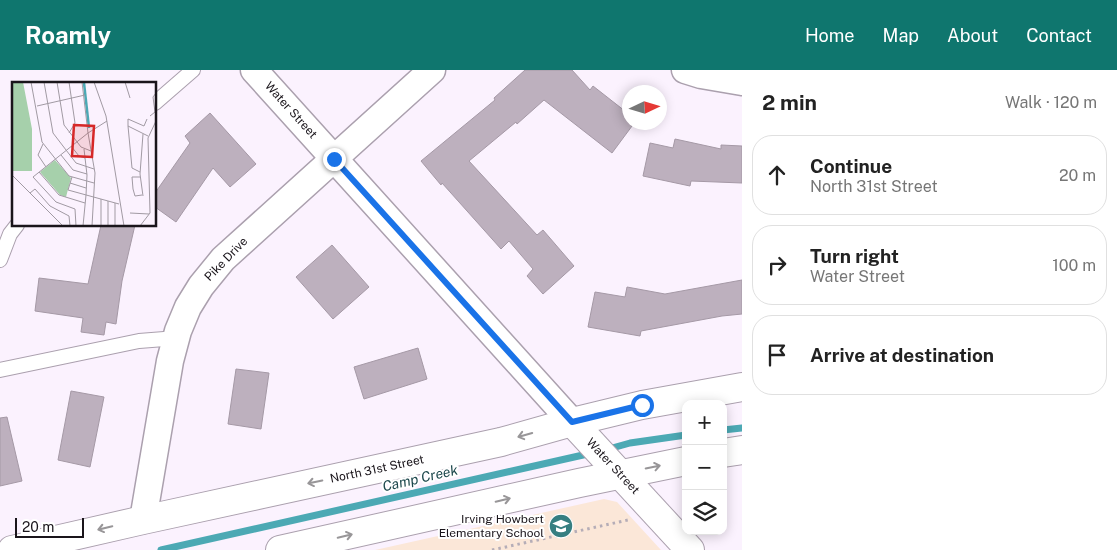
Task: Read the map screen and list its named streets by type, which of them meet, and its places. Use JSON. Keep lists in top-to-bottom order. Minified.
{"streets":{"main road":["Water Street","North 31st Street"],"street":["Pike Drive"]},"crossings":[["Water Street","Pike Drive"],["Water Street","North 31st Street"],["Pike Drive","North 31st Street"]],"water":["Camp Creek"],"places":{"school or university":["Irving Howbert Elementary School"]},"scale_bar":"20 m","north":"right","page":{"header":"Roamly","nav":["Home","Map","About","Contact"],"heading":["2 min","Walk · 120 m"],"list":[["Continue","North 31st Street","20 m"],["Turn right","Water Street","100 m"],"Arrive at destination"],"map_buttons":["+","−"],"scale":"20 m"}}
